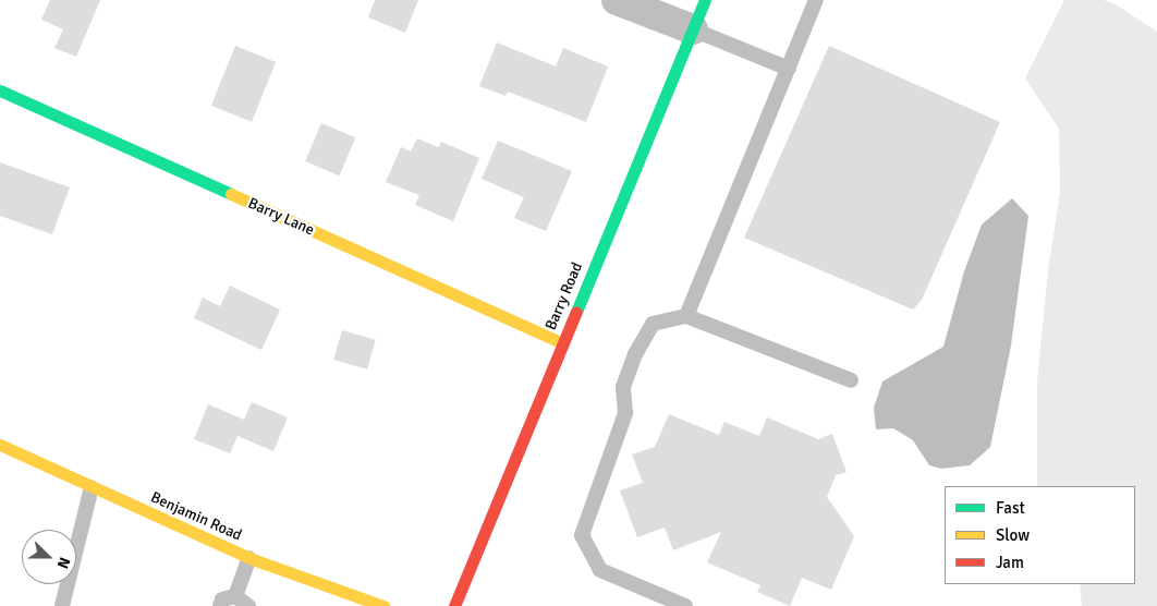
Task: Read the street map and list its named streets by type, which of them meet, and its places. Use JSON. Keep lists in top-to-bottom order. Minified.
{"streets":{"street":["Barry Lane","Barry Road","Benjamin Road"]},"crossings":[["Barry Lane","Barry Road"]],"legend":["Fast","Slow","Jam"],"north":"right"}
